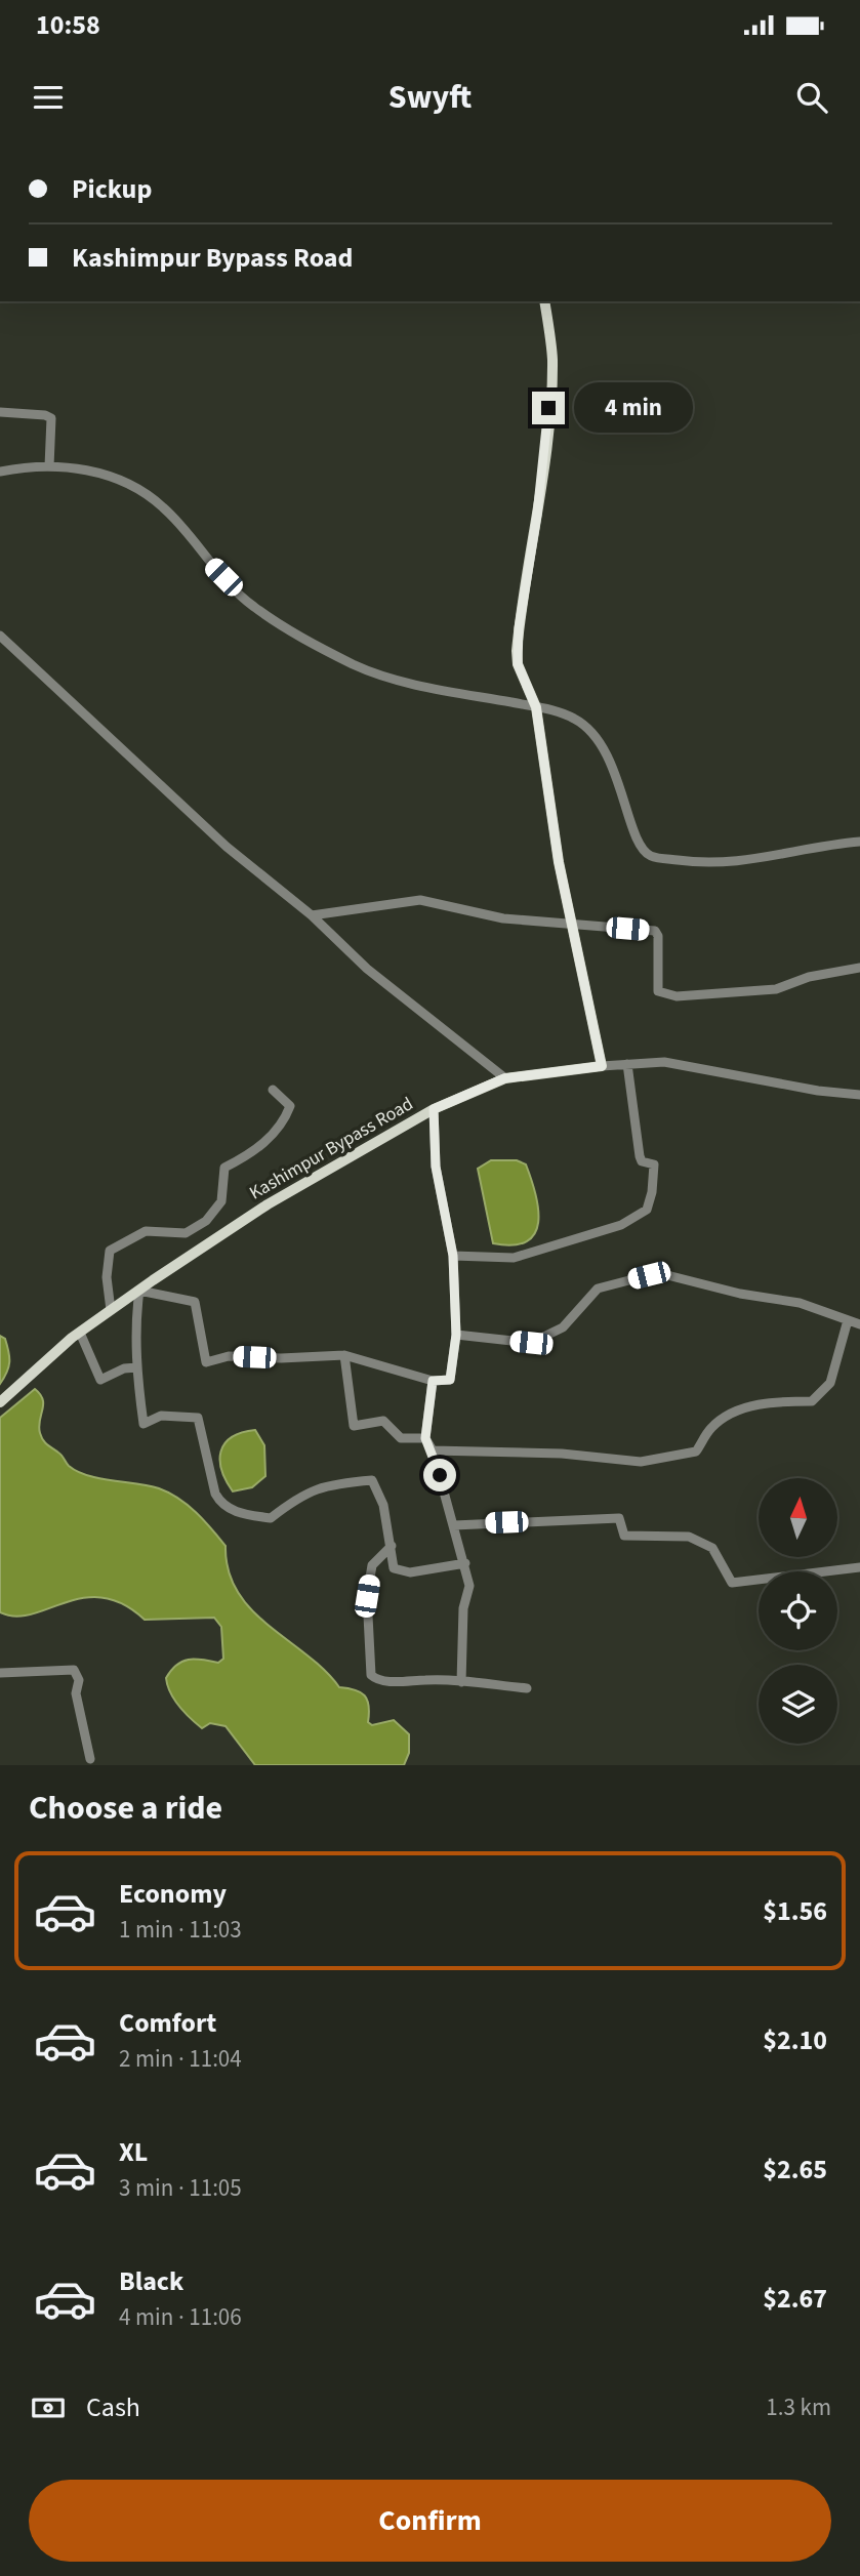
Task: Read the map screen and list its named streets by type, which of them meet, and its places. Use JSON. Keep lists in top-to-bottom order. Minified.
{"streets":{"main road":["Kashimpur Bypass Road"]},"north":"top","page":{"status":"10:58","header":"Swyft","banner":["Pickup","Kashimpur Bypass Road"],"bubble":"4 min","heading":"Choose a ride","list":[{"name":"Economy","note":"1 min · 11:03","value":"$1.56"},{"name":"Comfort","note":"2 min · 11:04","value":"$2.10"},{"name":"XL","note":"3 min · 11:05","value":"$2.65"},{"name":"Black","note":"4 min · 11:06","value":"$2.67"}],"pay":["Cash","1.3 km"],"buttons":"Confirm"}}
